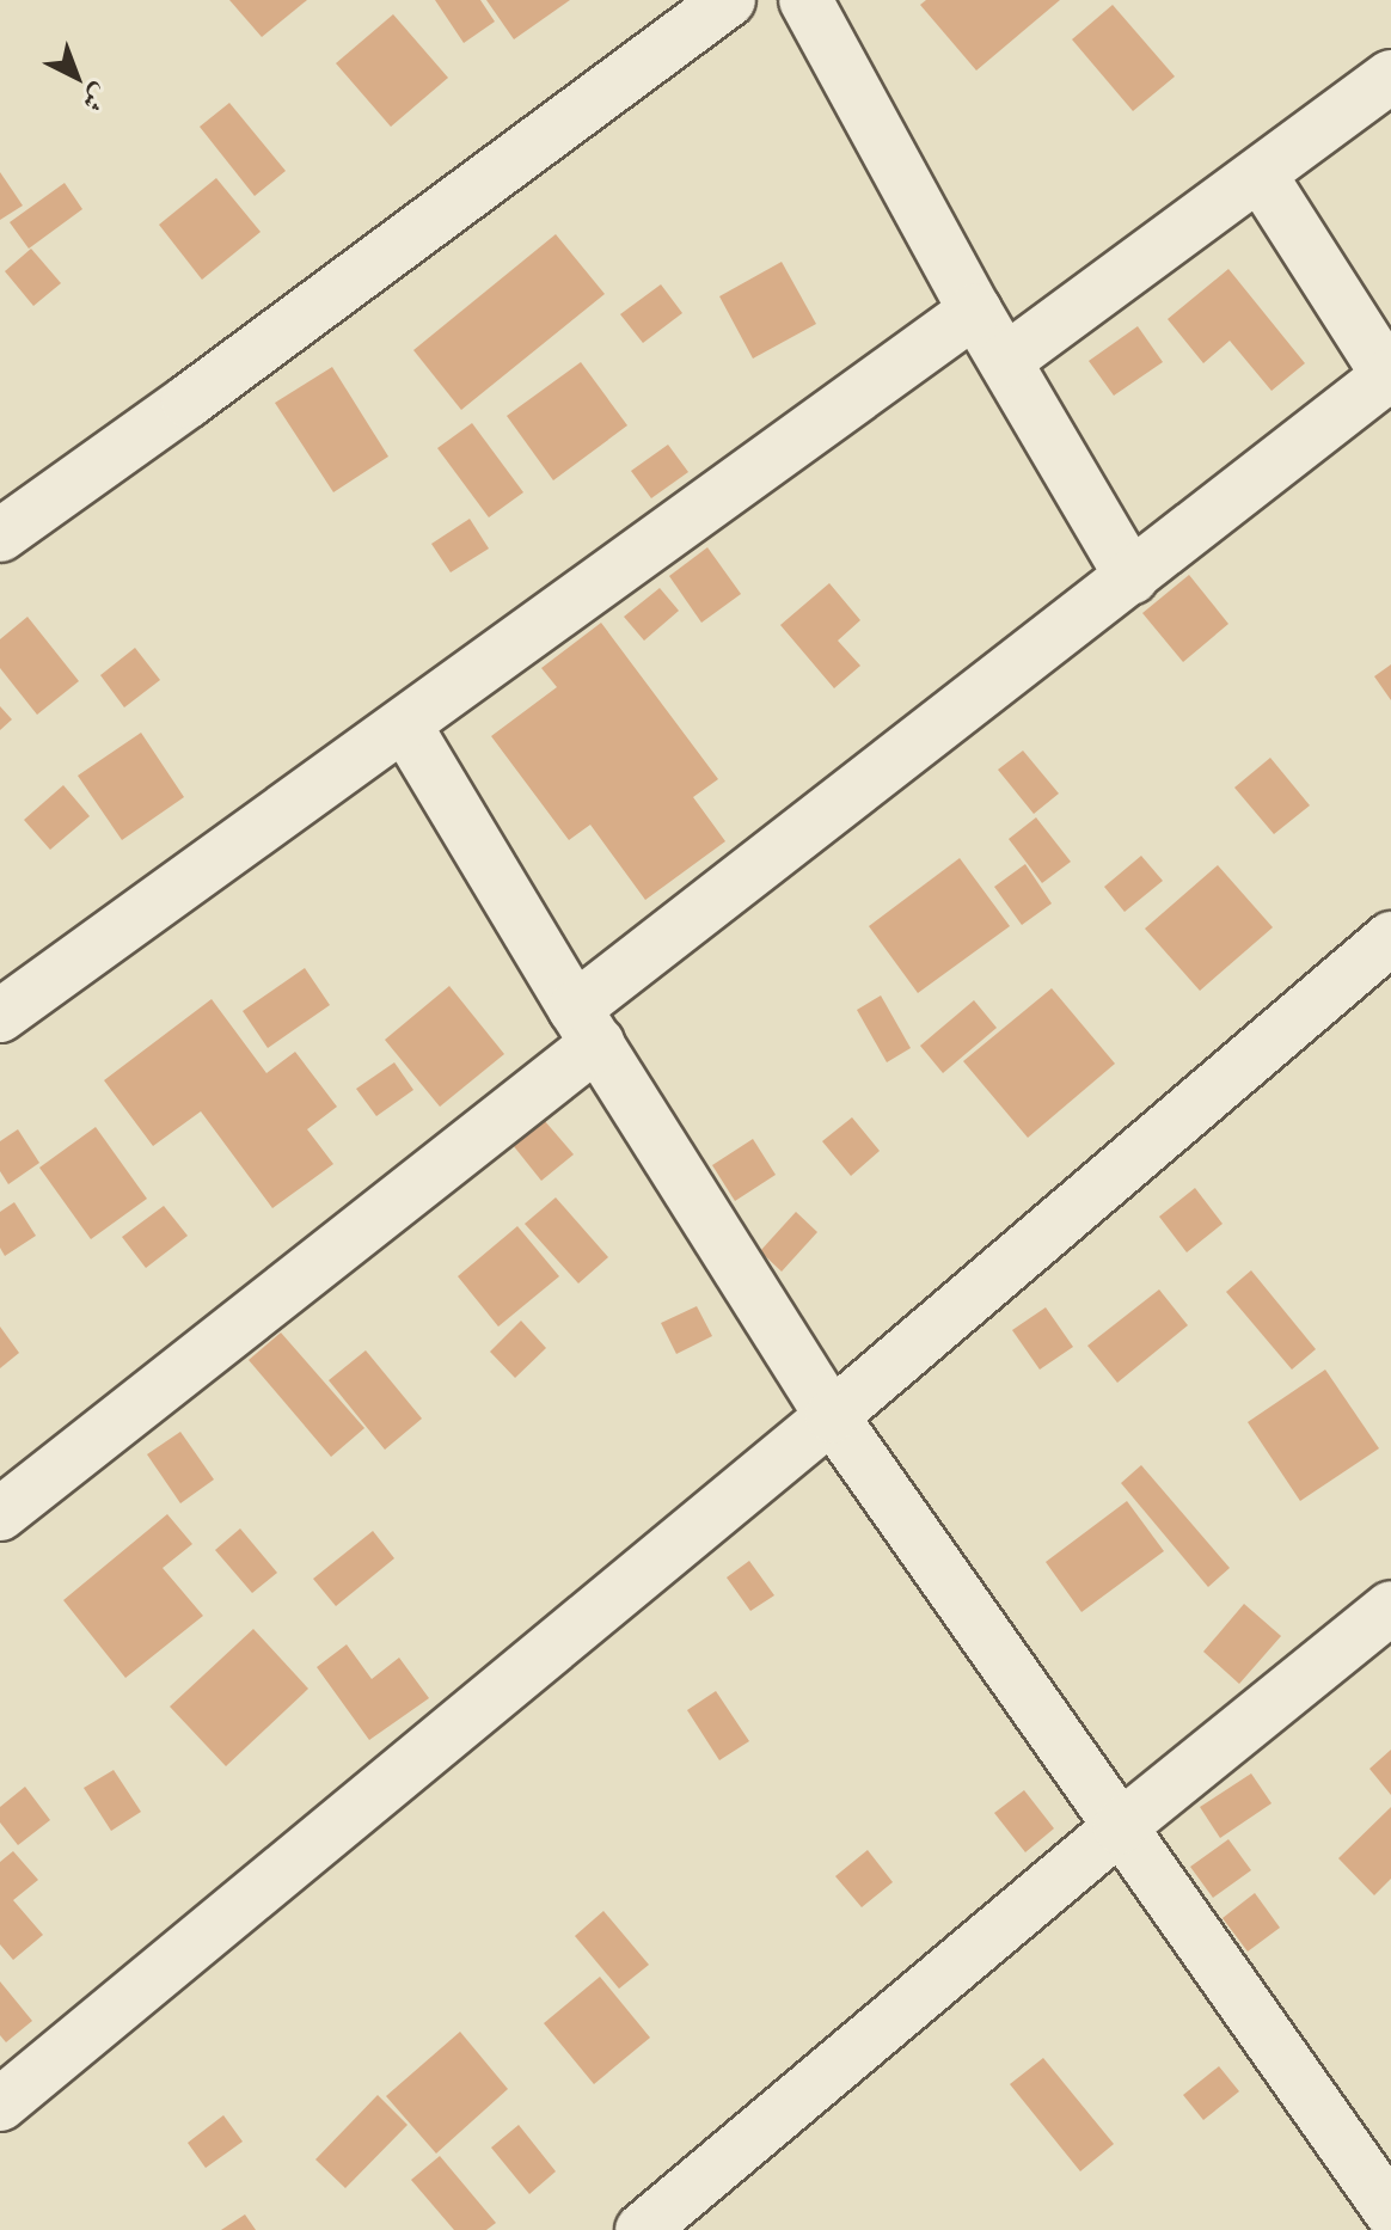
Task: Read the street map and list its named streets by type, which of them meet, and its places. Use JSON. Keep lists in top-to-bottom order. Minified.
{"north":"bottom right"}
